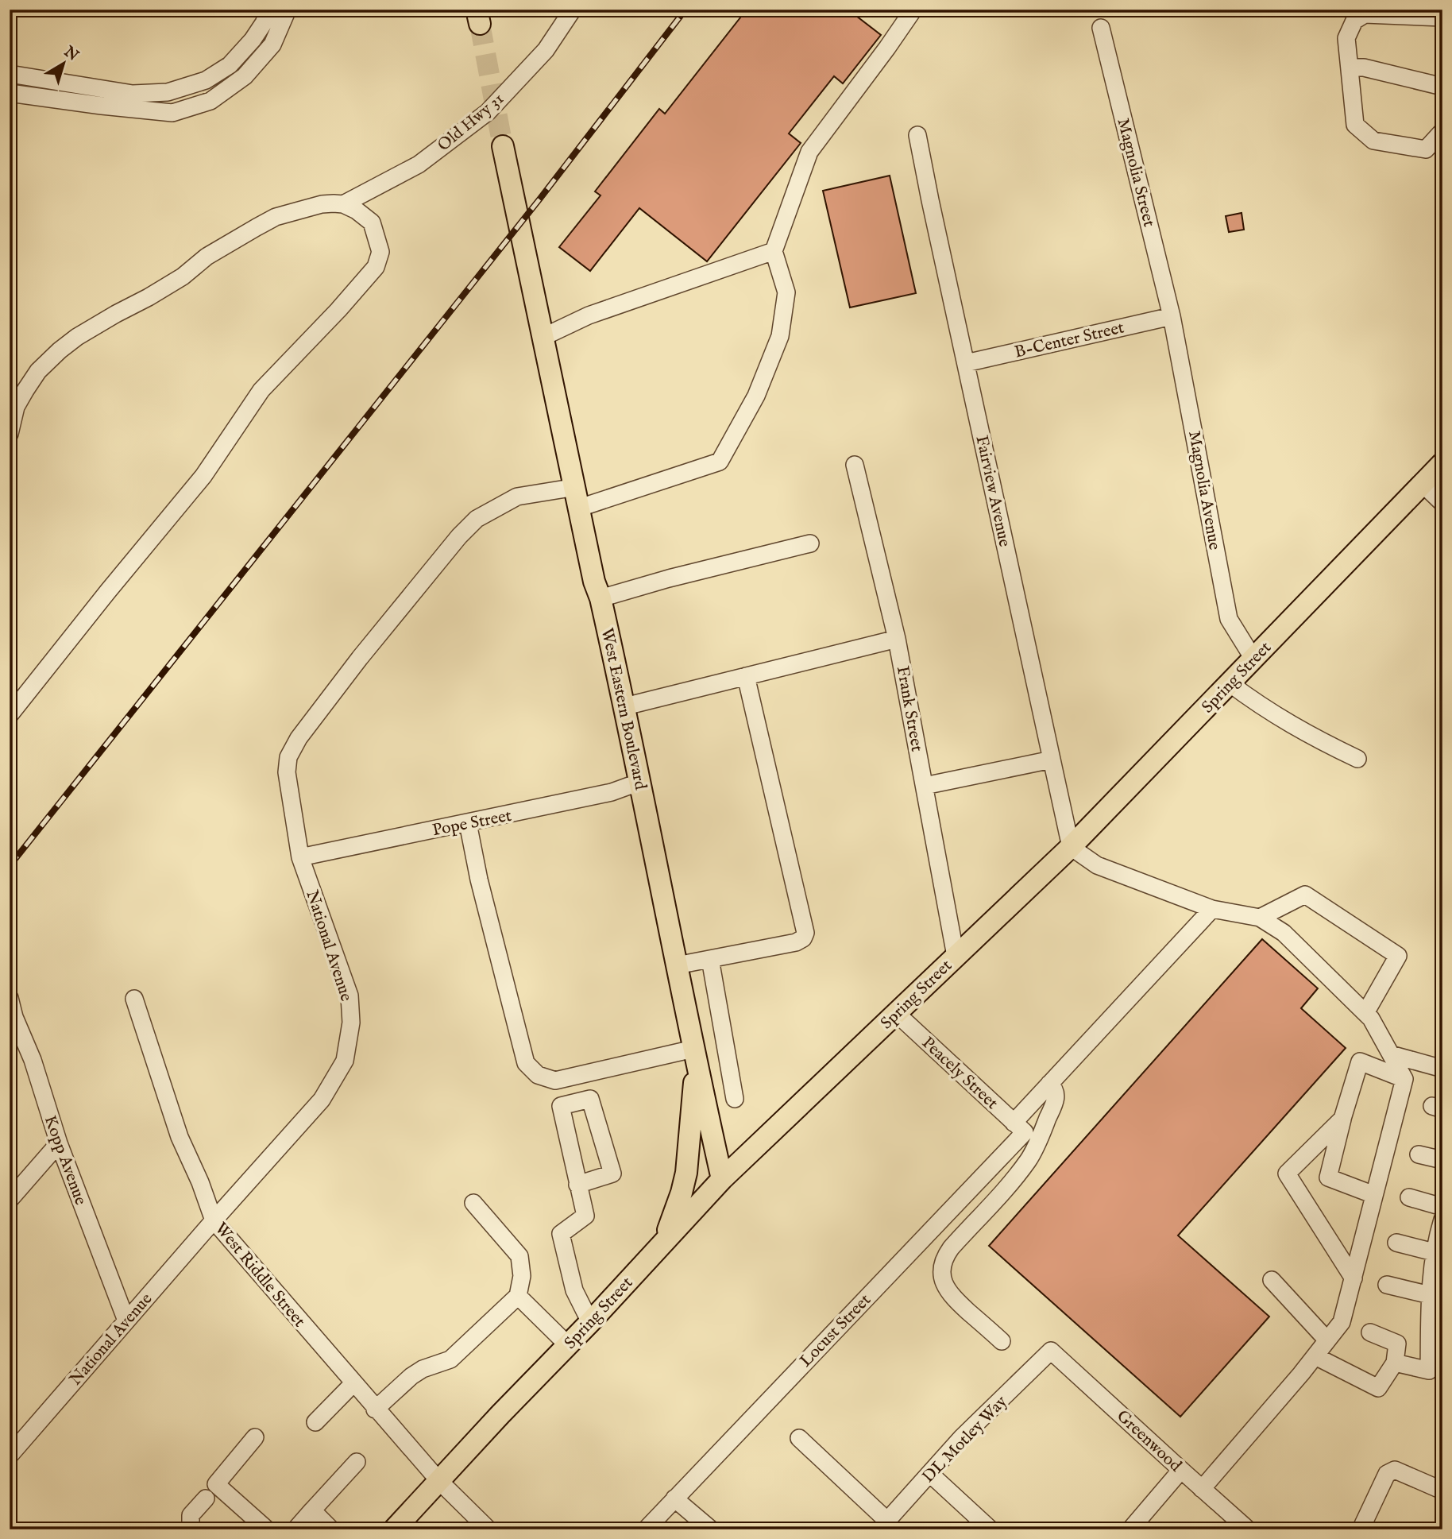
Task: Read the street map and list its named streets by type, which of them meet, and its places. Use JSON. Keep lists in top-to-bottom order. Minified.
{"streets":{"main road":["Spring Street","West Eastern Boulevard"],"street":["Old Hwy 31","Magnolia Street","B-Center Street","Magnolia Avenue","Fairview Avenue","Frank Street","Pope Street","National Avenue","Peacely Street","Kopp Avenue","West Riddle Street","Locust Street","DL Motley Way","Greenwood"]},"crossings":[["Magnolia Street","B-Center Street"],["Magnolia Street","Magnolia Avenue"],["B-Center Street","Magnolia Avenue"],["B-Center Street","Fairview Avenue"],["Magnolia Avenue","Spring Street"],["Fairview Avenue","Spring Street"],["Spring Street","West Eastern Boulevard"],["Spring Street","Frank Street"],["Spring Street","Peacely Street"],["Spring Street","West Riddle Street"],["West Eastern Boulevard","Pope Street"],["West Eastern Boulevard","National Avenue"],["Pope Street","National Avenue"],["National Avenue","Kopp Avenue"],["National Avenue","West Riddle Street"],["Peacely Street","Locust Street"],["DL Motley Way","Greenwood"]],"north":"top right"}
